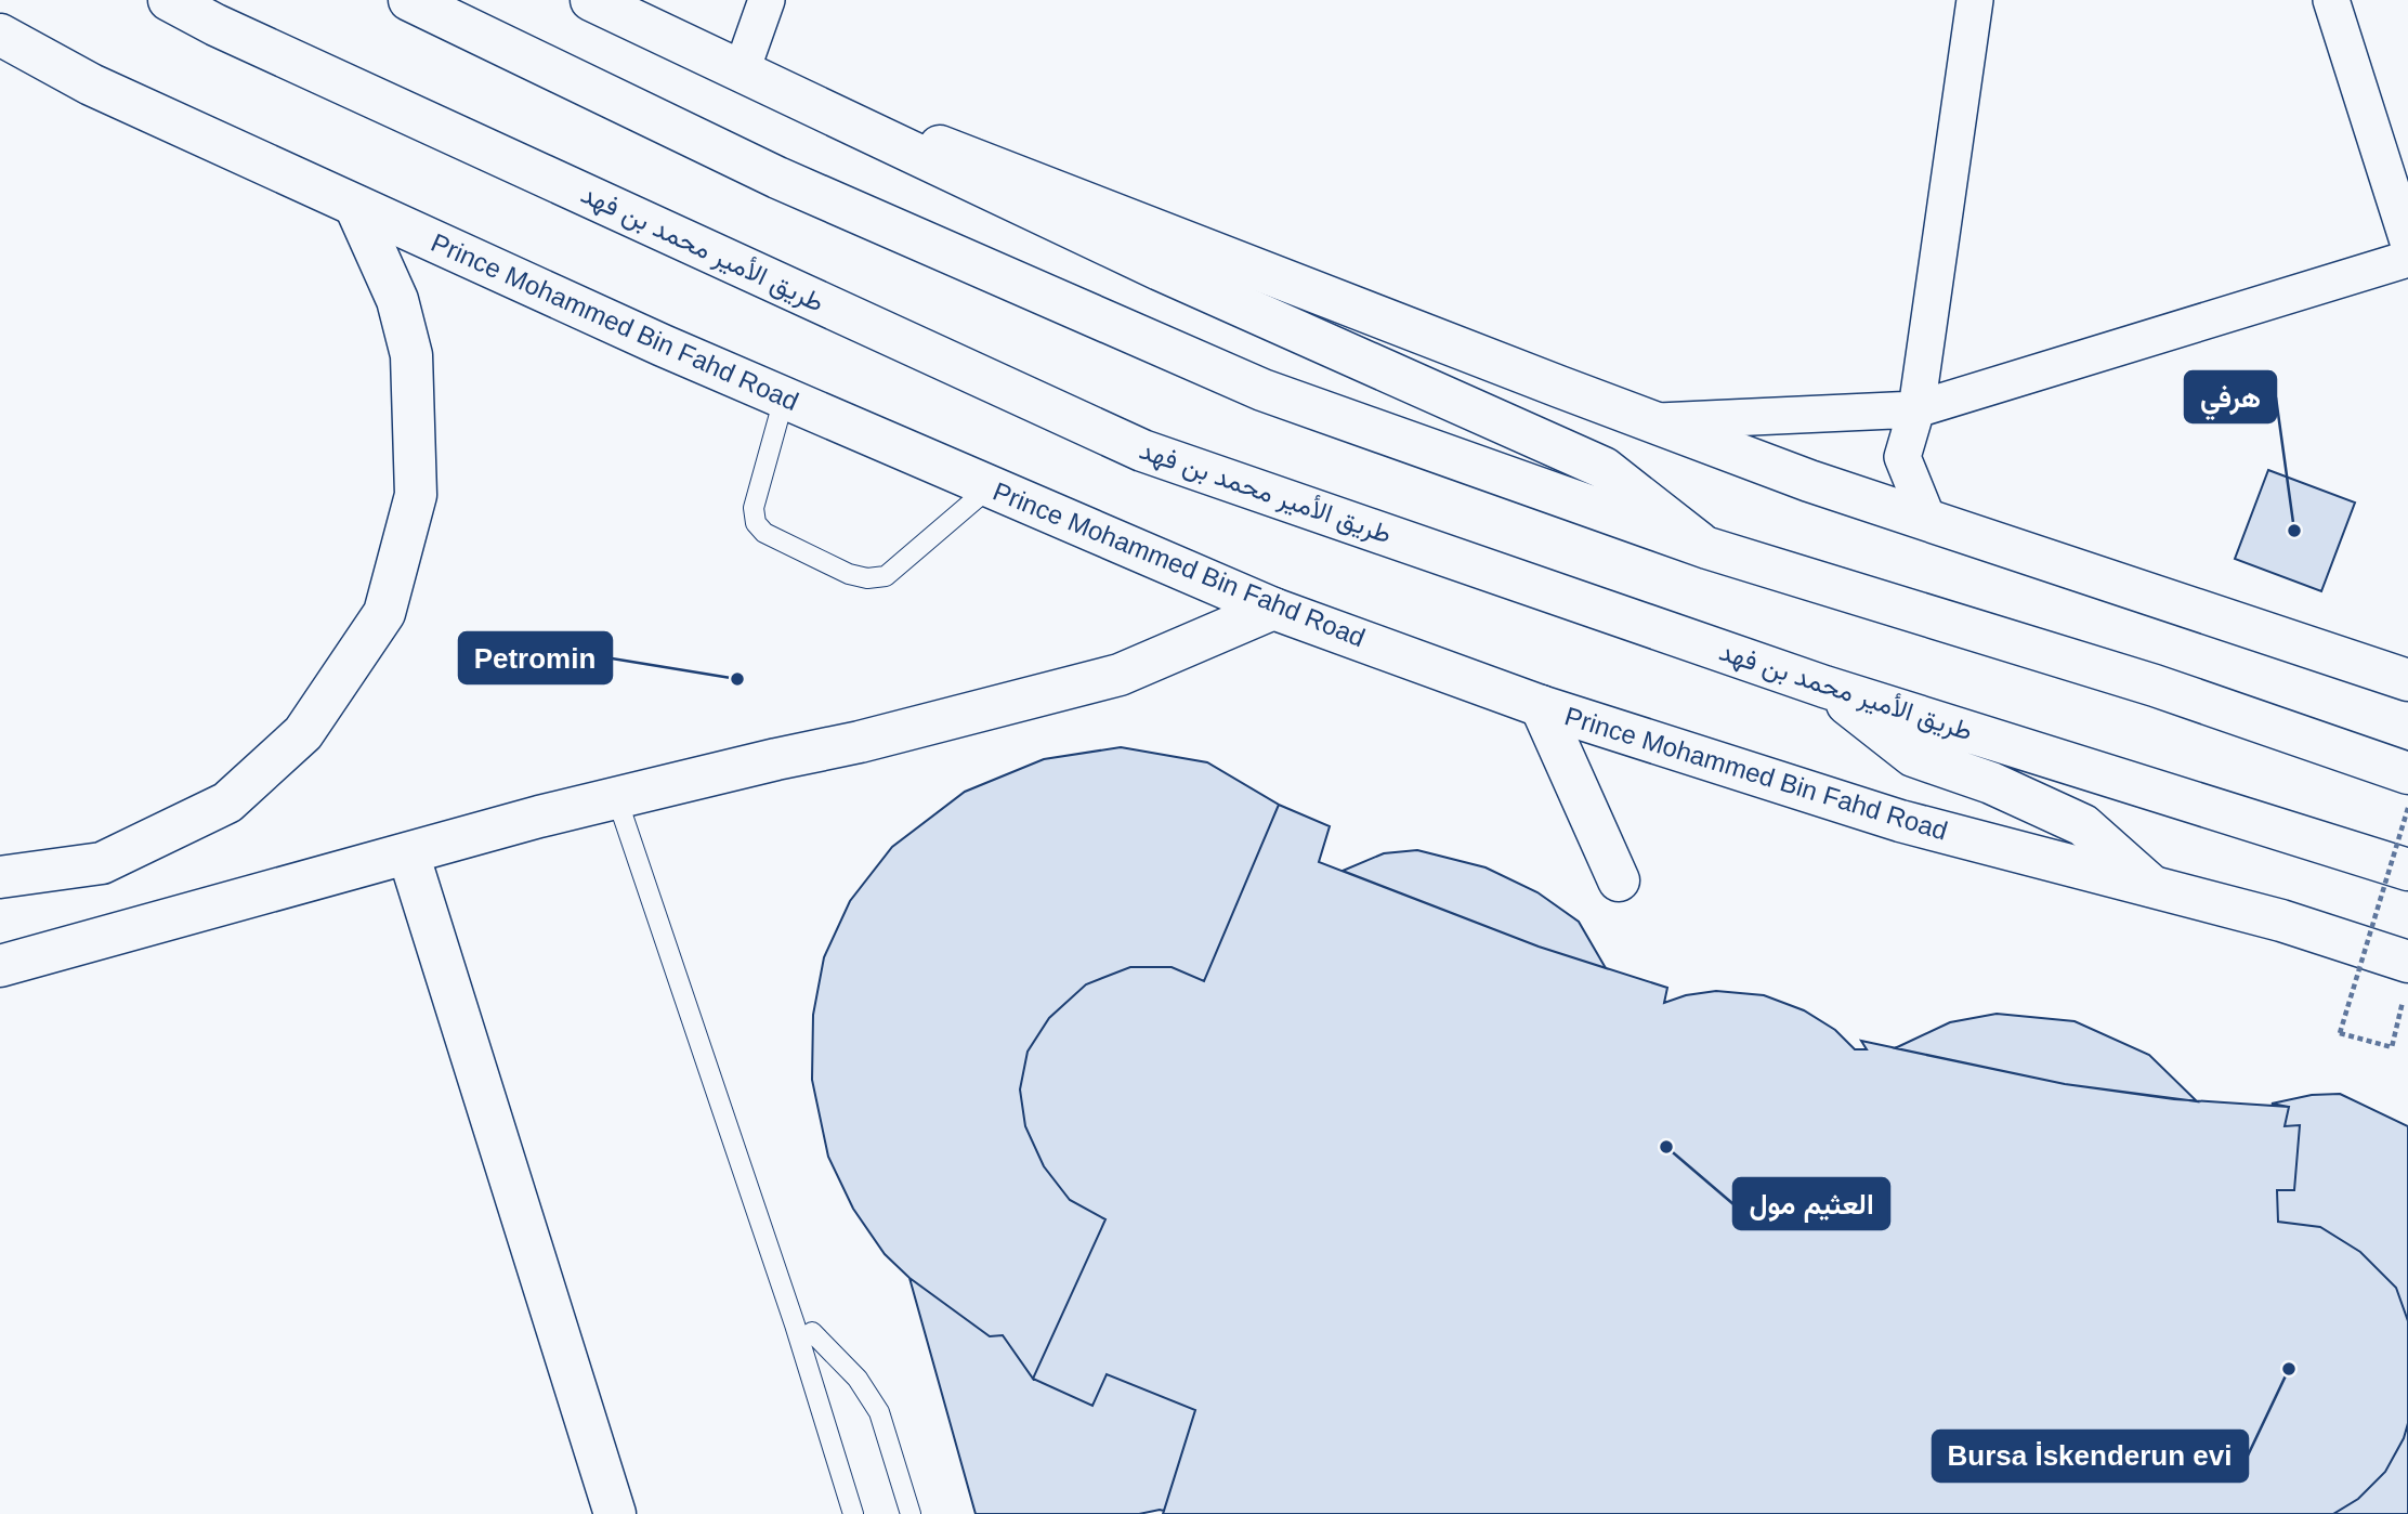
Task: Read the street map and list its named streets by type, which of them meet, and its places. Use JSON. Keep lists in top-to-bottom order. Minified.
{"streets":{"main road":["طريق الأمير محمد بن فهد","Prince Mohammed Bin Fahd Road"]},"places":["هرفي","Petromin","العثيم مول","Bursa İskenderun evi"]}
